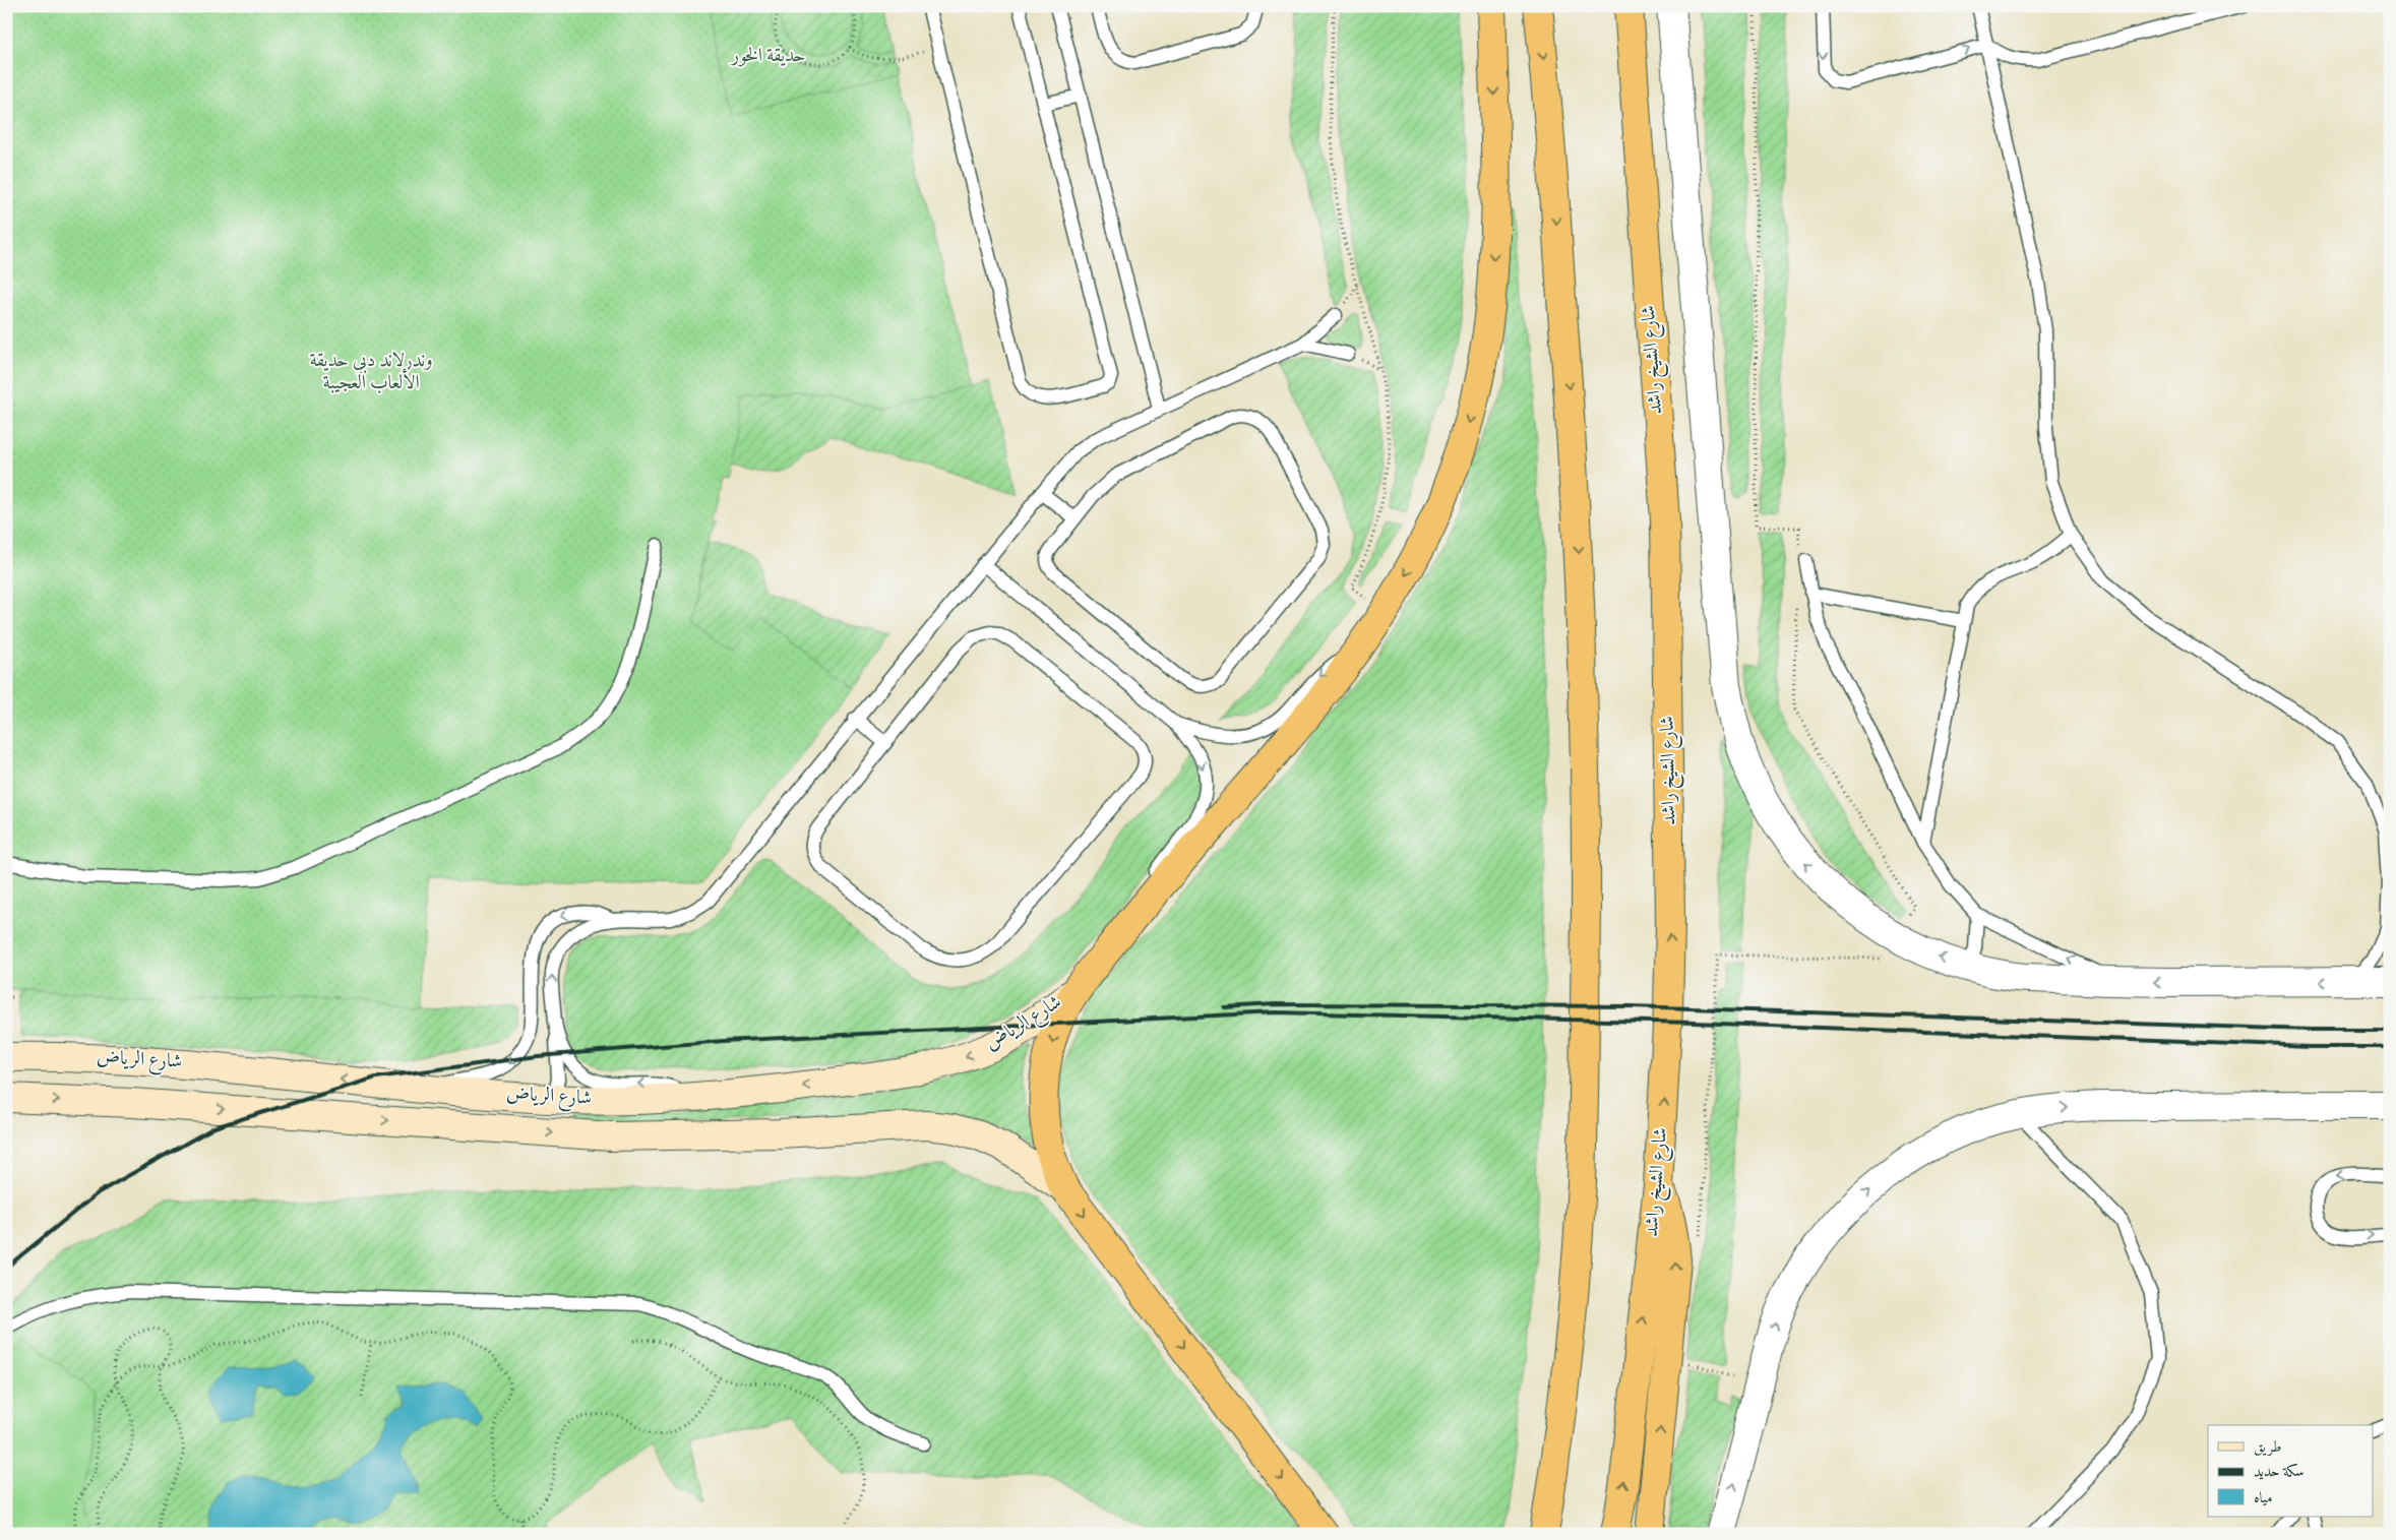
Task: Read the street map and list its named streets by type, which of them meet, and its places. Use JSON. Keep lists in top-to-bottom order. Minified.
{"streets":{"highway":["شارع الشيخ راشد"],"main road":["شارع الرياض"]},"parks":["حديقة الخور","وندرلاند دبي حديقة الألعاب العجيبة"],"legend":["طريق","سكة حديد","مياه"]}
